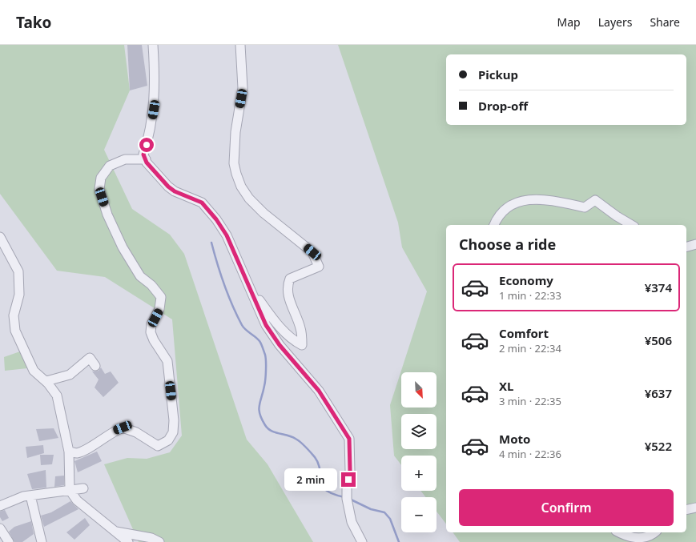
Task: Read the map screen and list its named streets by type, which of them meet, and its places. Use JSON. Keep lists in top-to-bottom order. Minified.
{"north":"bottom right","page":{"header":"Tako","nav":["Map","Layers","Share"],"banner":["Pickup","Drop-off"],"heading":"Choose a ride","list":[{"name":"Economy","note":"1 min · 22:33","value":"¥374"},{"name":"Comfort","note":"2 min · 22:34","value":"¥506"},{"name":"XL","note":"3 min · 22:35","value":"¥637"},{"name":"Moto","note":"4 min · 22:36","value":"¥522"}],"map_buttons":["+","−"],"bubble":"2 min","buttons":"Confirm"}}
